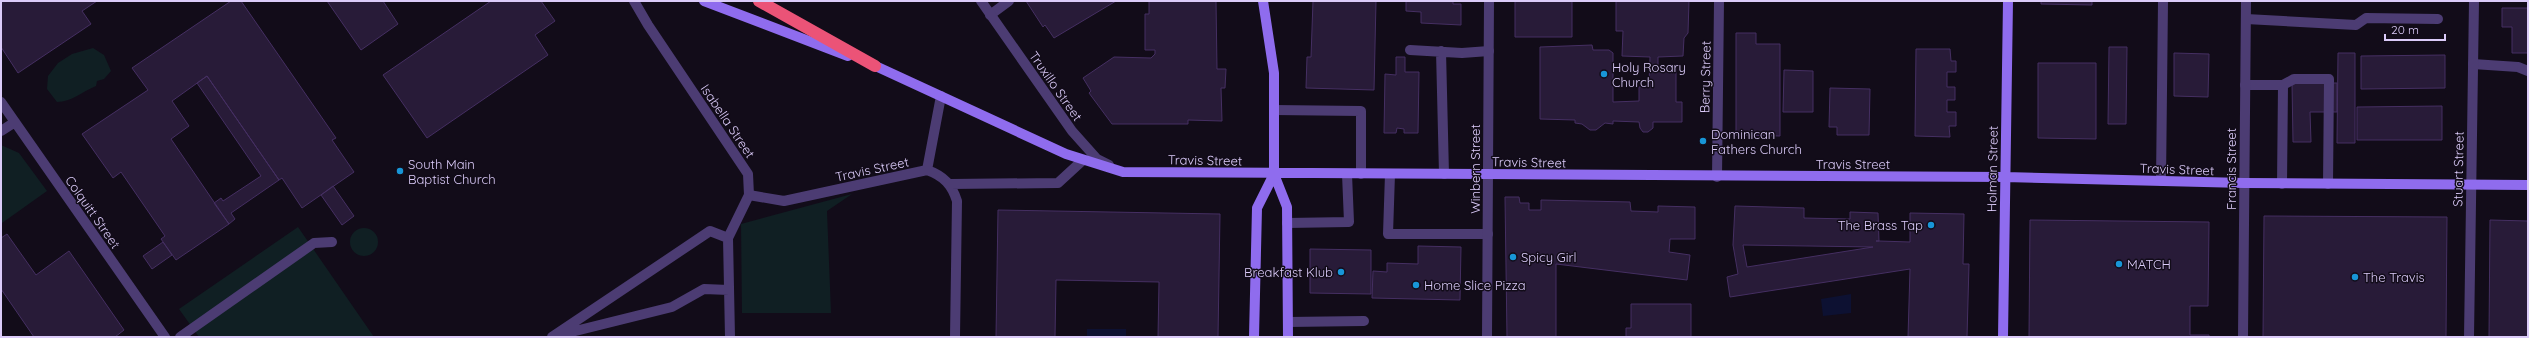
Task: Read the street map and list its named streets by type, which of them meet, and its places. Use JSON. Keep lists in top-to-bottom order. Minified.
{"streets":{"main road":["Travis Street","Holman Street"],"street":["Berry Street","Truxillo Street","Isabella Street","Winbern Street","Francis Street","Stuart Street","Colquitt Street"]},"crossings":[["Berry Street","Travis Street"],["Truxillo Street","Travis Street"],["Isabella Street","Travis Street"],["Travis Street","Winbern Street"],["Travis Street","Holman Street"],["Travis Street","Francis Street"],["Travis Street","Stuart Street"]],"places":["Holy Rosary Church","Dominican Fathers Church","South Main Baptist Church","The Brass Tap","Spicy Girl","MATCH","Breakfast Klub","The Travis","Home Slice Pizza"],"scale_bar":"20 m"}
